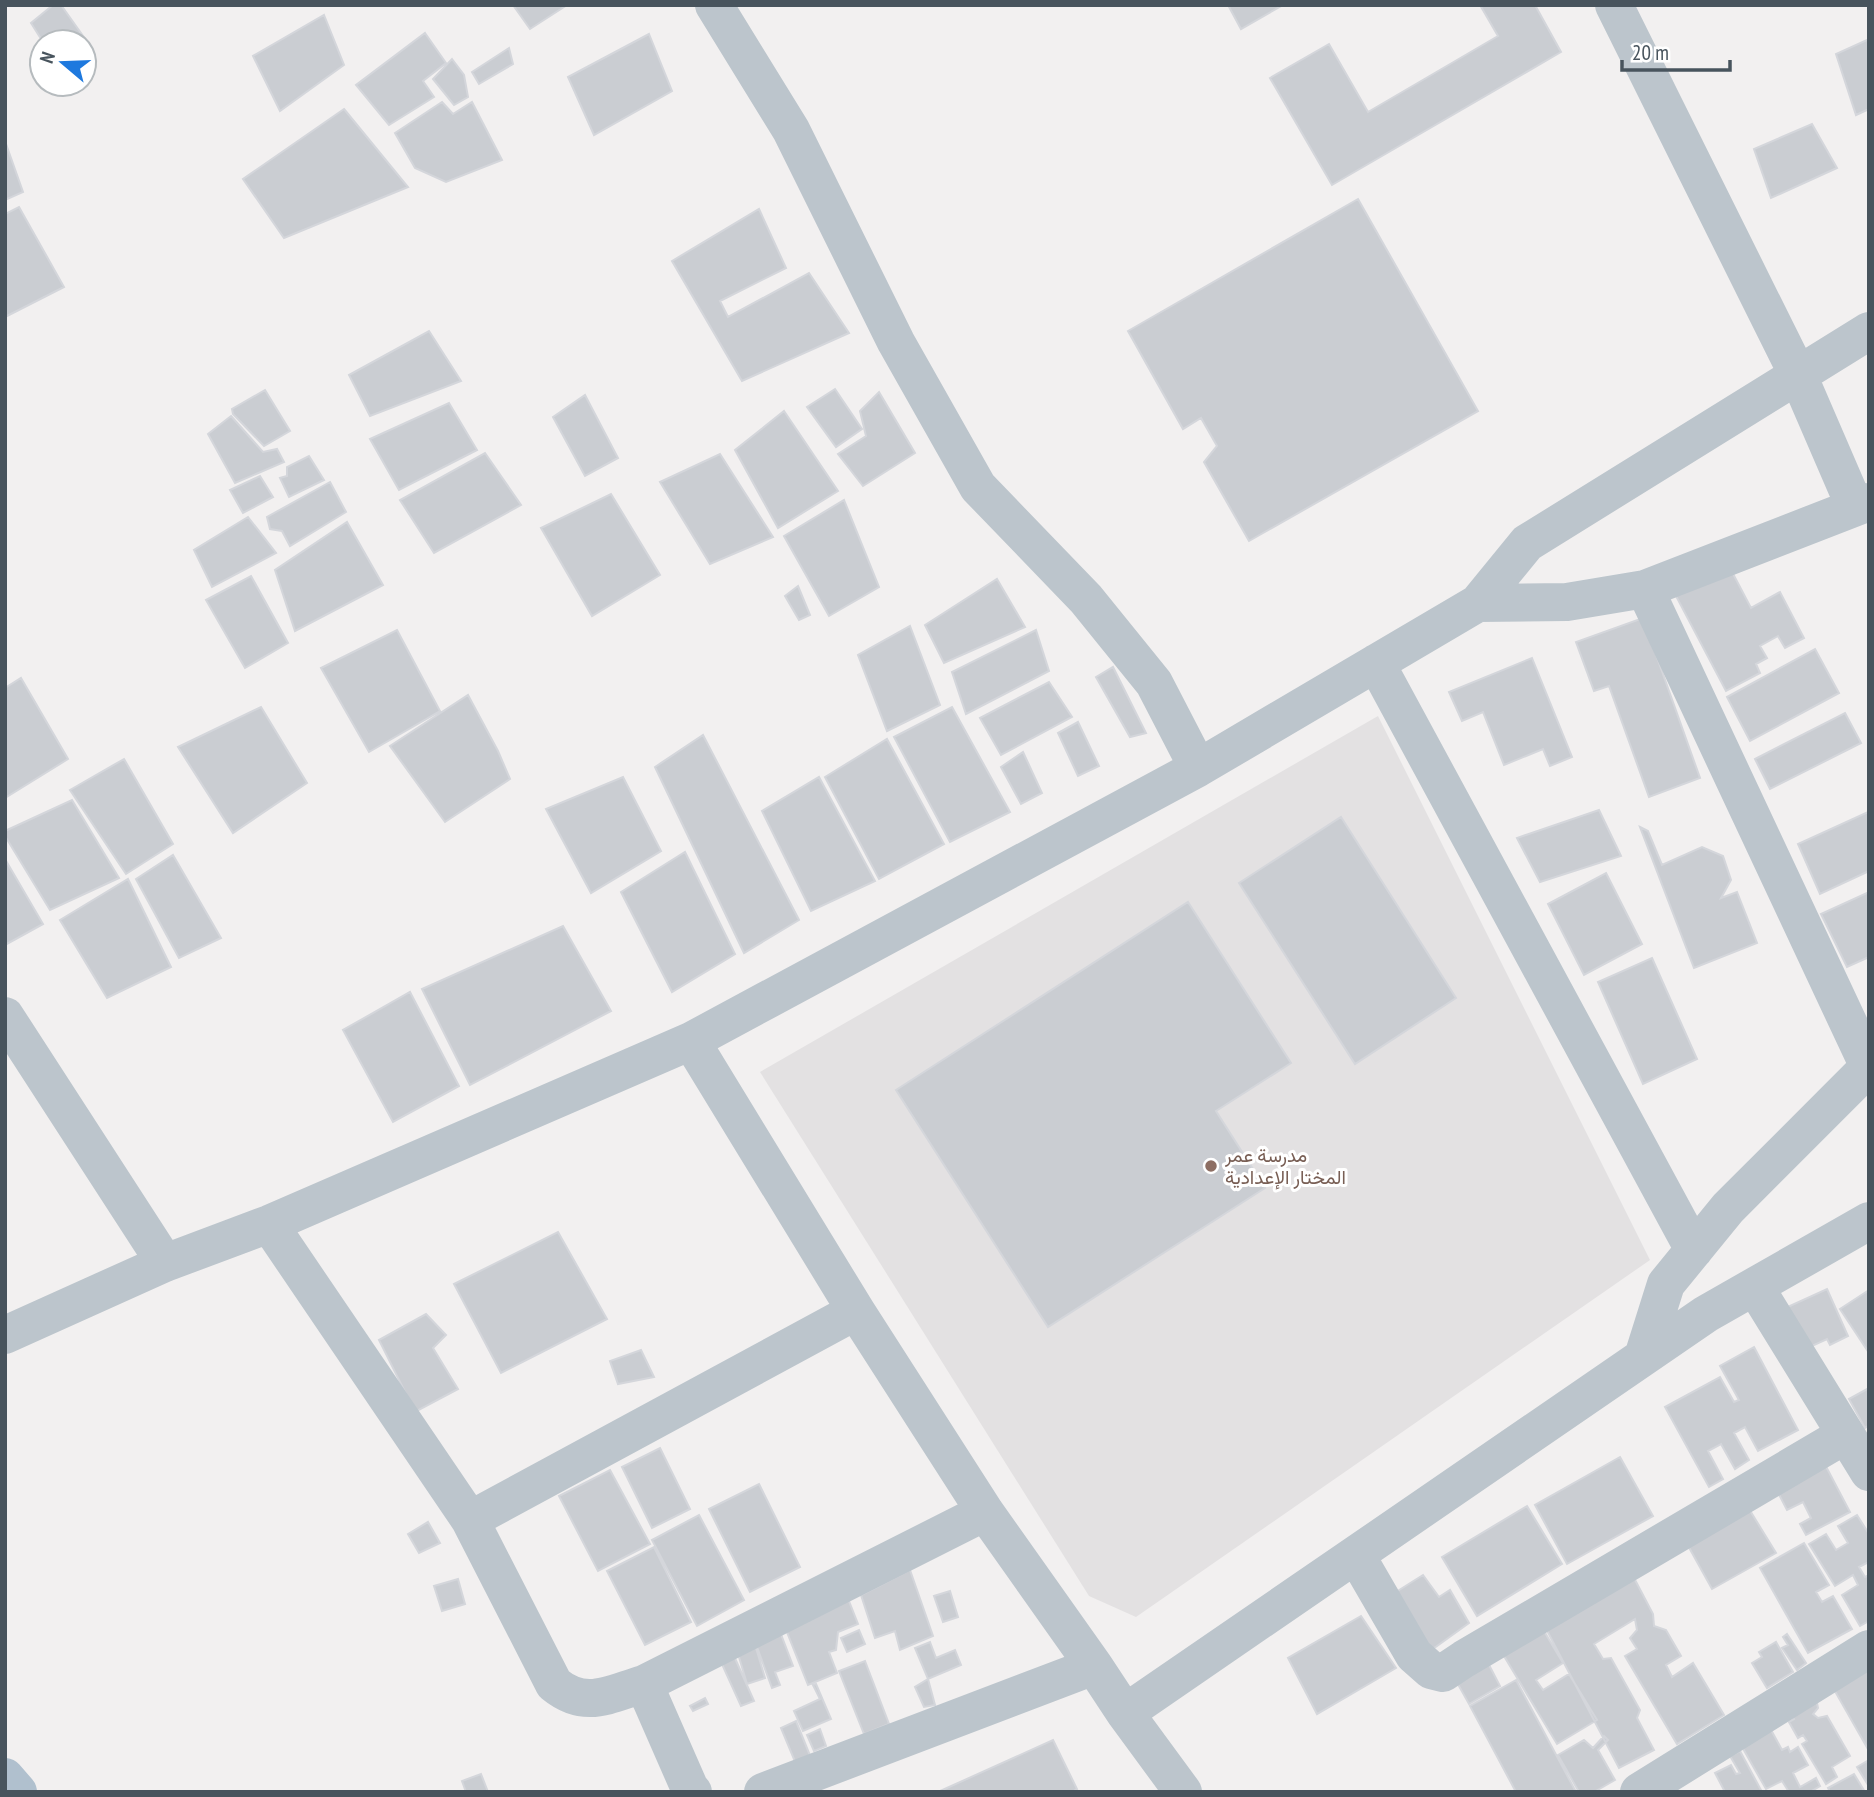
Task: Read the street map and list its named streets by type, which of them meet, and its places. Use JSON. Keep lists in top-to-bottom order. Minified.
{"places":["مدرسة عمر المختار الإعدادية"],"scale_bar":"20 m","north":"left"}
